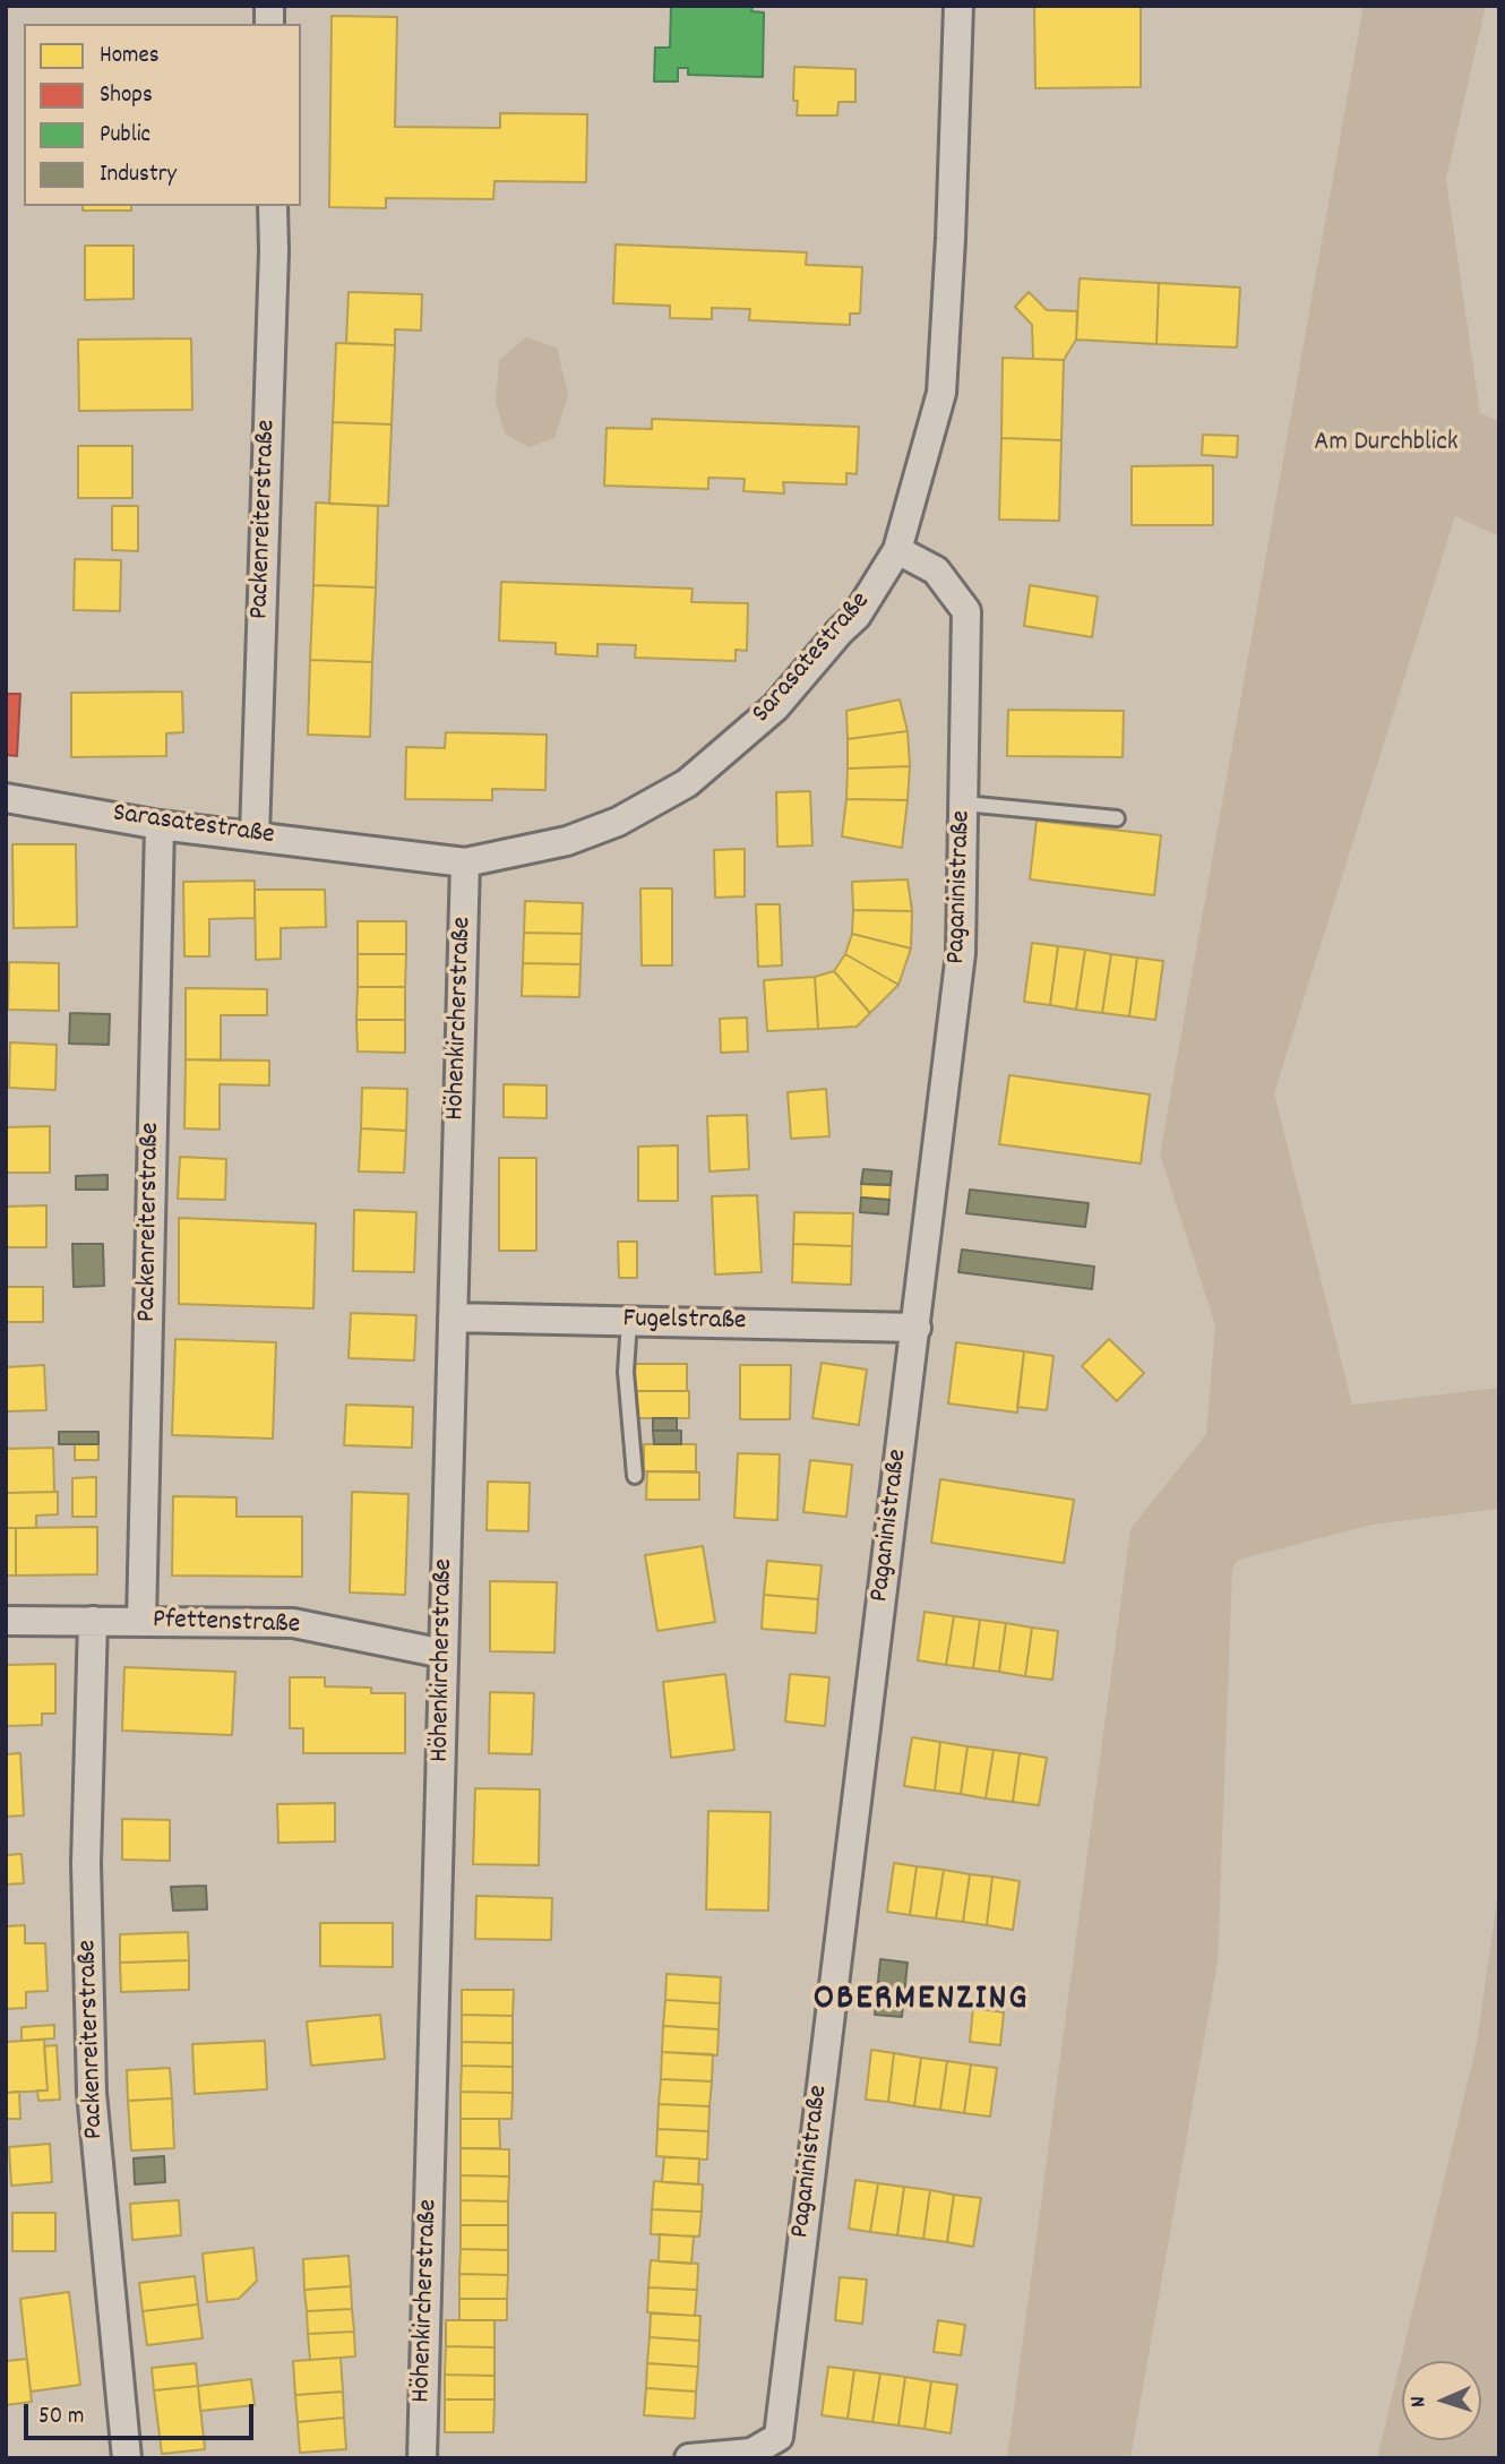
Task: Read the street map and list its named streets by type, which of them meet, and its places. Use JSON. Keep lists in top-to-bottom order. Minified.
{"streets":{"street":["Packenreiterstraße","Sarasatestraße","Paganinistraße","Höhenkircherstraße","Fugelstraße","Pfettenstraße"]},"crossings":[["Packenreiterstraße","Sarasatestraße"],["Packenreiterstraße","Pfettenstraße"],["Sarasatestraße","Paganinistraße"],["Sarasatestraße","Höhenkircherstraße"],["Paganinistraße","Fugelstraße"],["Höhenkircherstraße","Fugelstraße"],["Höhenkircherstraße","Pfettenstraße"]],"districts":["OBERMENZING"],"parks":["Am Durchblick"],"legend":["Homes","Shops","Public","Industry"],"scale_bar":"50 m","north":"left"}
